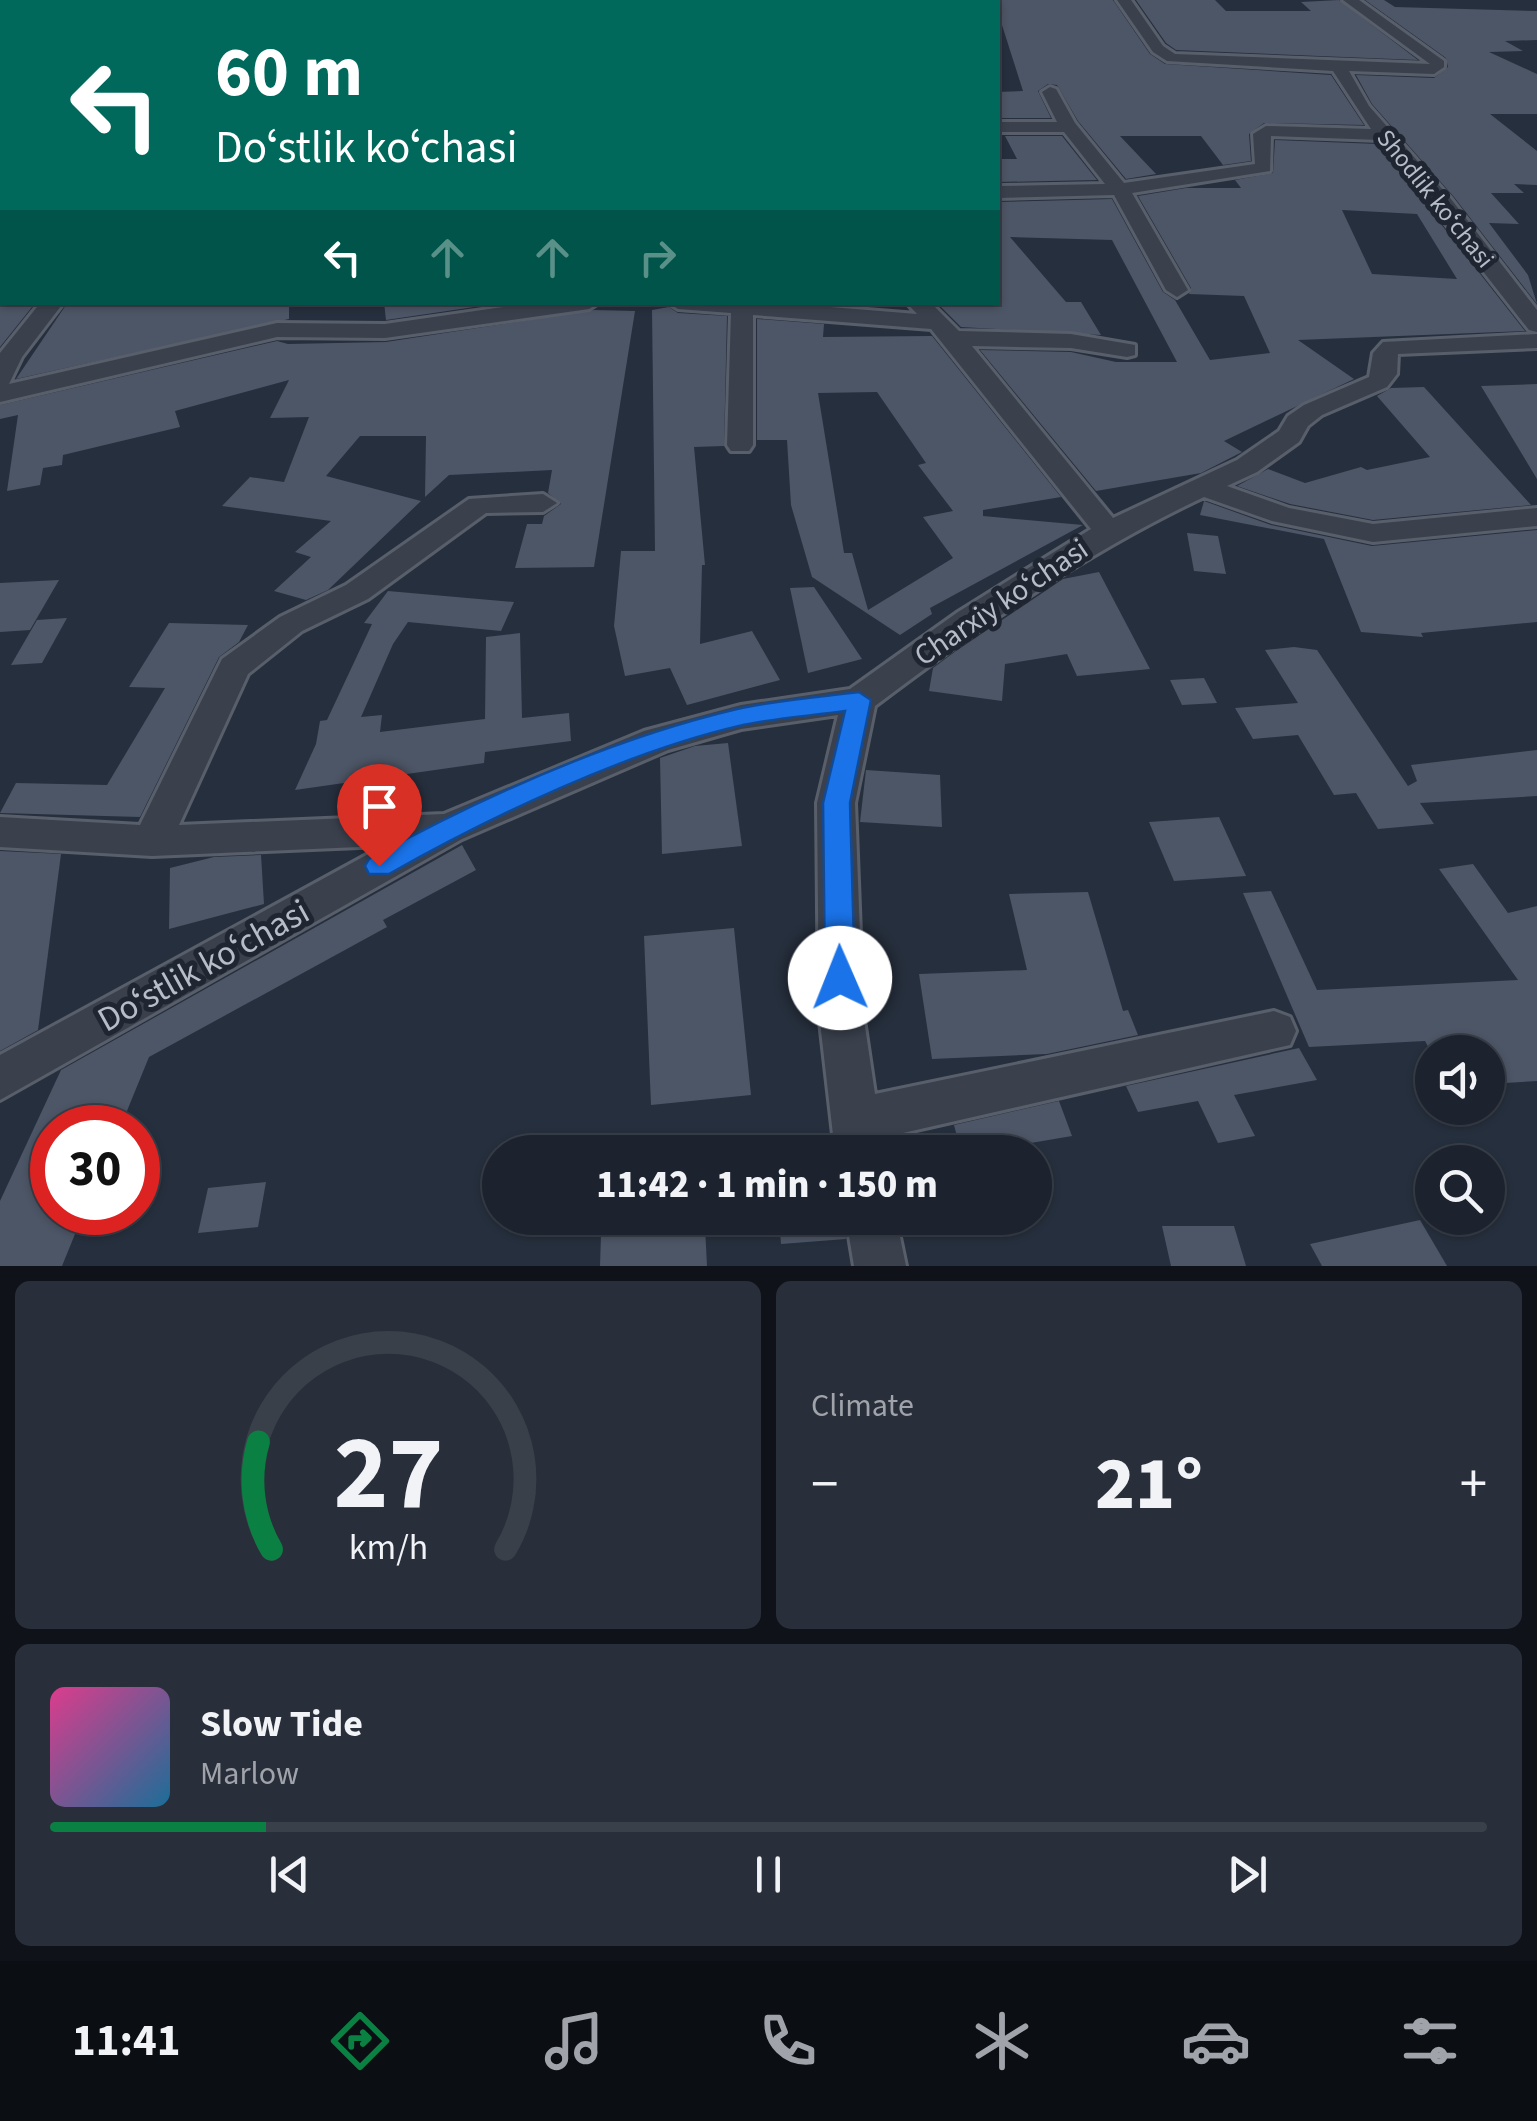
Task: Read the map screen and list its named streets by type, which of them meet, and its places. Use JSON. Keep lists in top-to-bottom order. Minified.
{"streets":{"street":["Shodlik koʻchasi","Charxiy koʻchasi","Doʻstlik koʻchasi"]},"crossings":[["Charxiy koʻchasi","Doʻstlik koʻchasi"]],"page":{"turn":["60 m","Doʻstlik koʻchasi"],"limit":"30","trip":"11:42 · 1 min · 150 m","tile":"Climate","heat":["−","21°","+"],"song":["Slow Tide","Marlow"],"tabs":"11:41","gauge":["27","km/h"]}}
